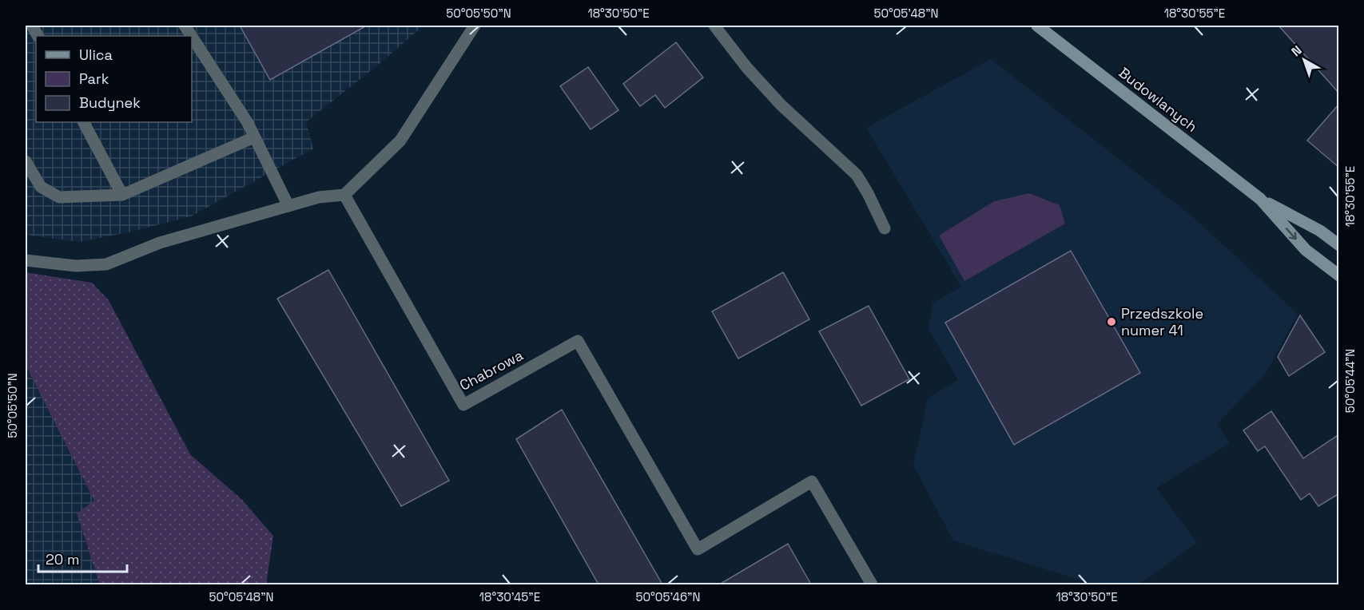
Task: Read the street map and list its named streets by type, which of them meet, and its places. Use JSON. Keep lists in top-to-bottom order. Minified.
{"streets":{"main road":["Budowlanych"],"street":["Chabrowa"]},"places":["Przedszkole numer 41"],"legend":["Ulica","Park","Budynek"],"scale_bar":"20 m","north":"top left","coordinates":["50°05'50\"N","18°30'50\"E","50°05'48\"N","18°30'55\"E","50°05'44\"N","18°30'45\"E","50°05'46\"N"]}
